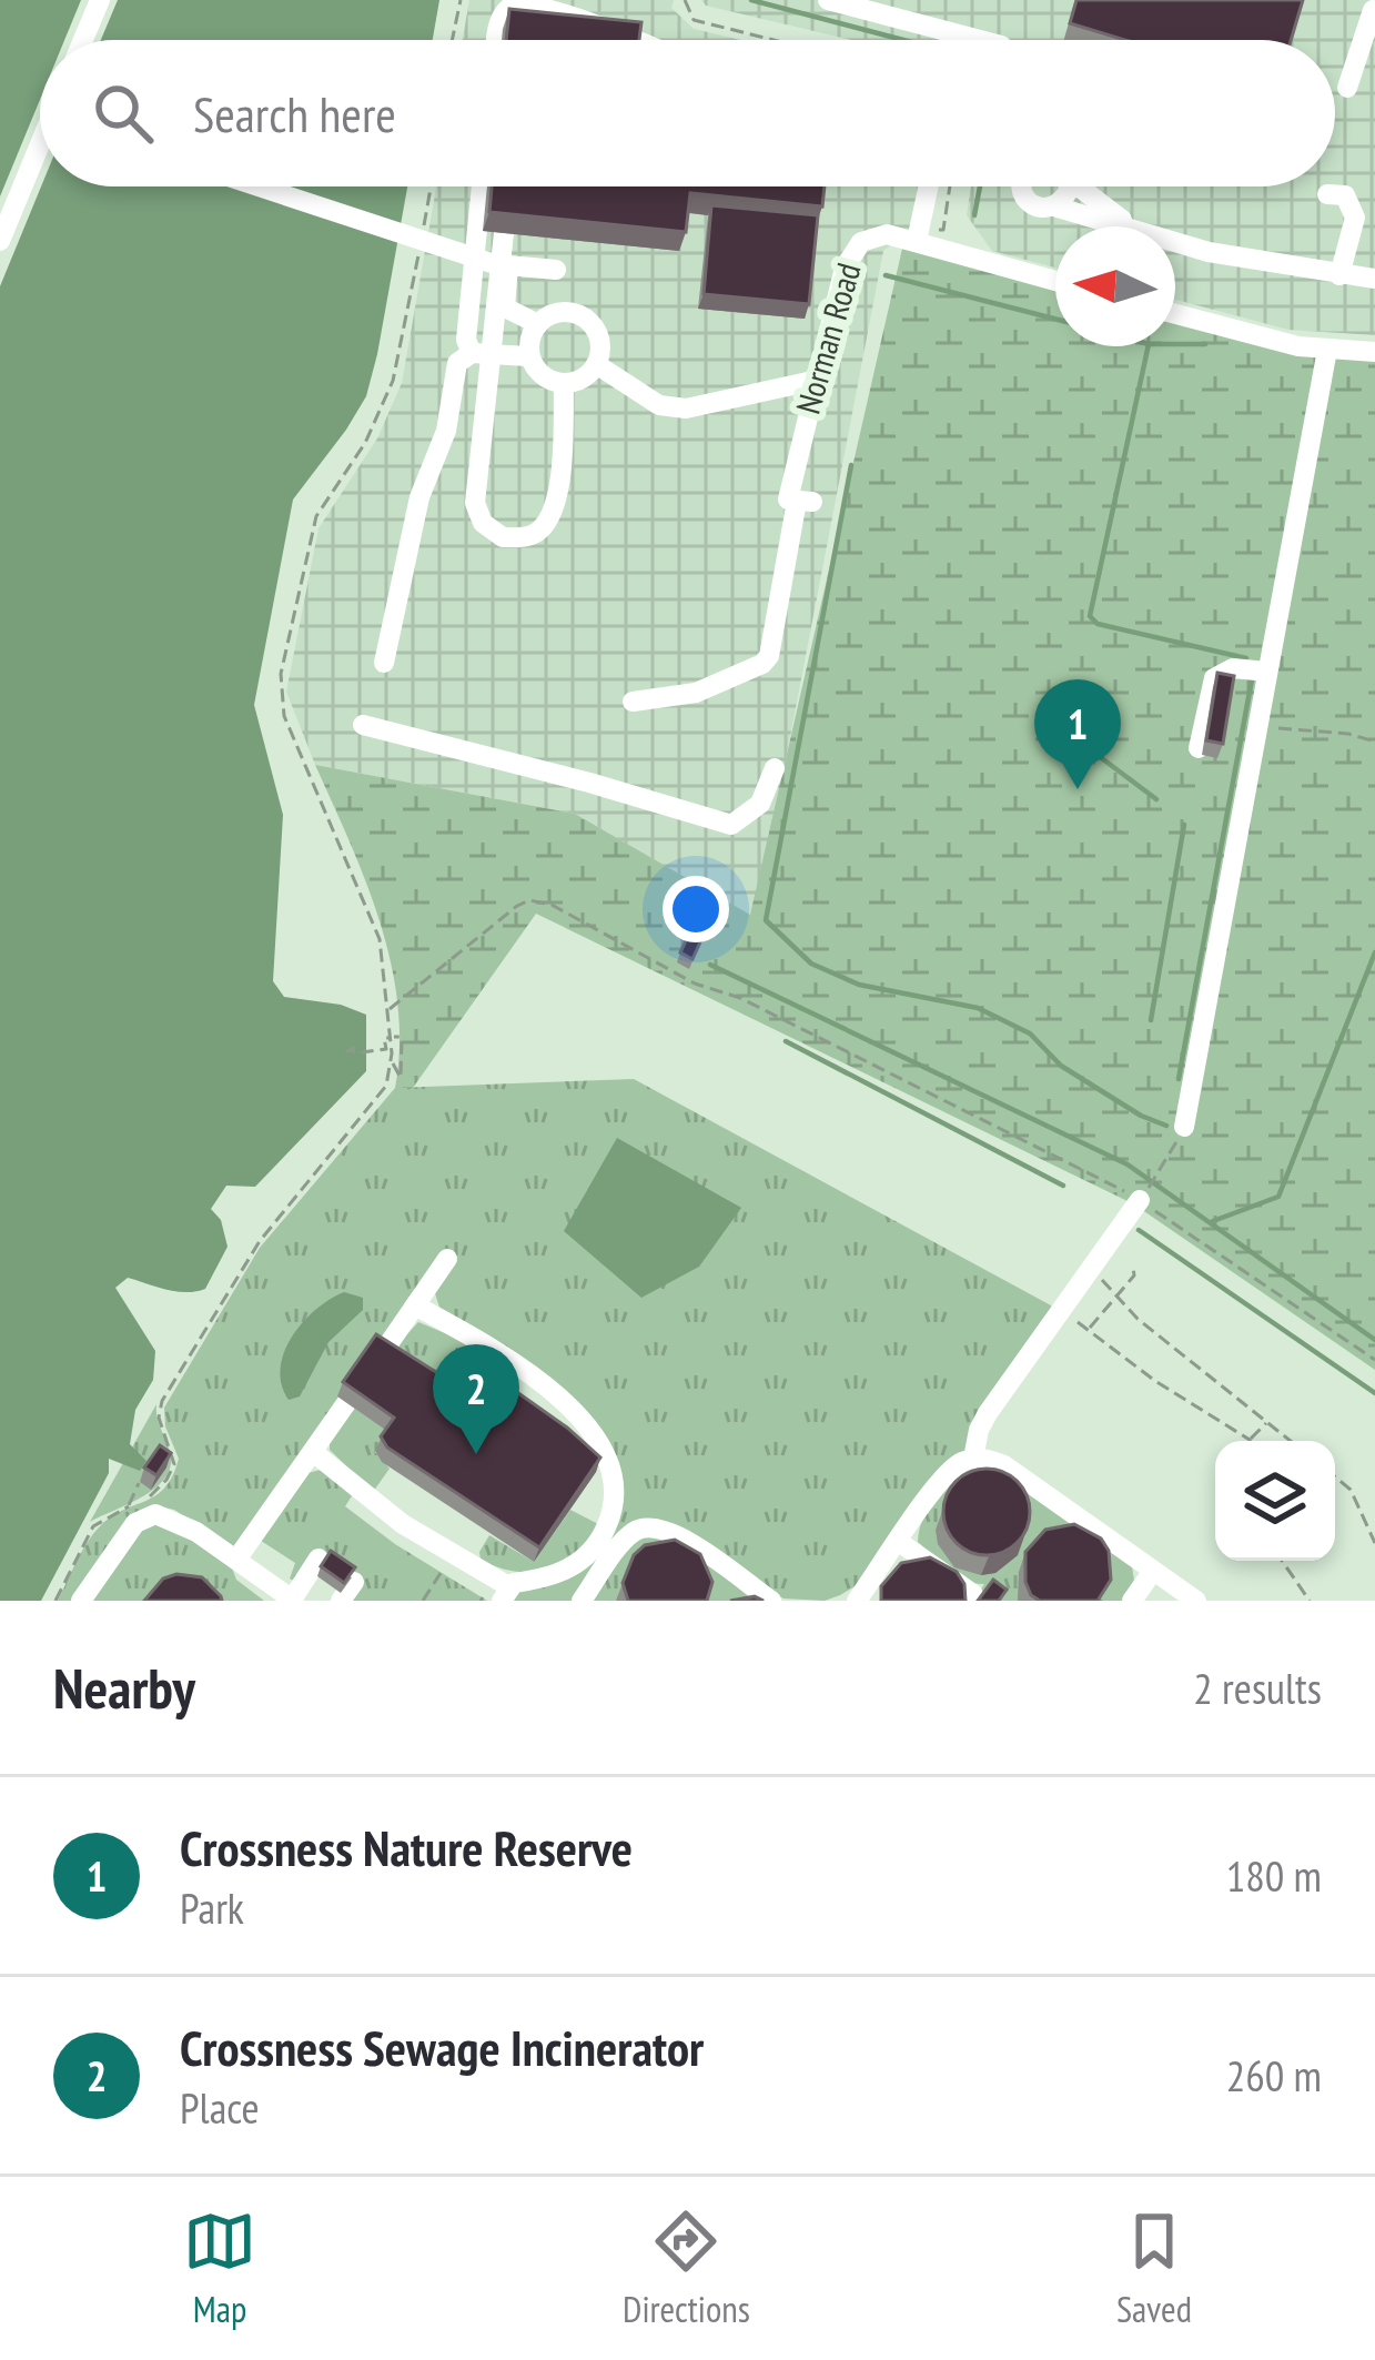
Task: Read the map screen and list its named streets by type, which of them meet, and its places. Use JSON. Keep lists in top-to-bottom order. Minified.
{"streets":{"street":["Norman Road"]},"north":"left","page":{"search":"Search here","pins":["1","2"],"heading":["Nearby","2 results"],"list":[{"mark":"1","name":"Crossness Nature Reserve","note":"Park","value":"180 m"},{"mark":"2","name":"Crossness Sewage Incinerator","note":"Place","value":"260 m"}],"nav":["Map","Directions","Saved"]}}
